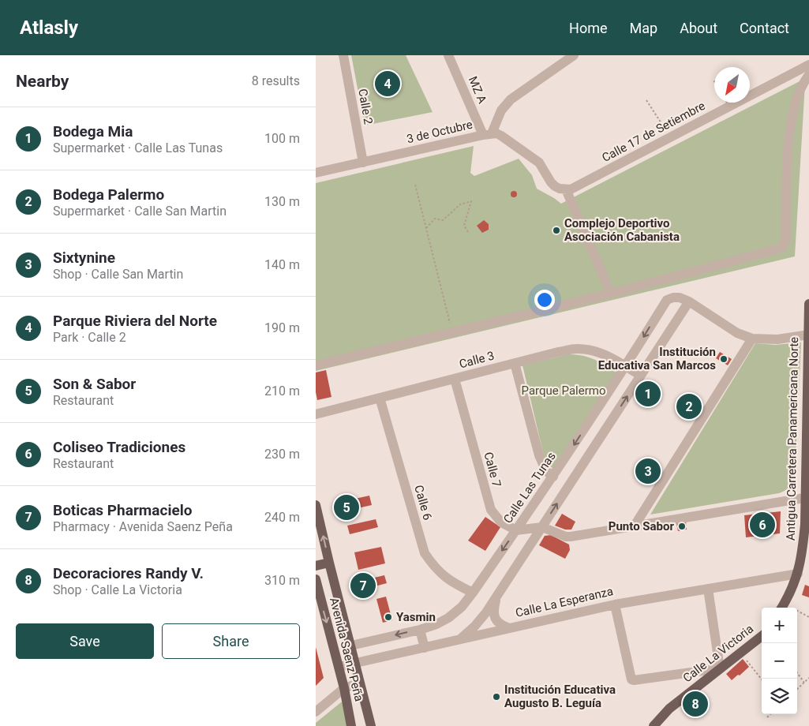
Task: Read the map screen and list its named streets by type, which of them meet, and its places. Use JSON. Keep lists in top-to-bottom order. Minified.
{"streets":{"main road":["Antigua Carretera Panamericana Norte","Avenida Saenz Peña","Calle La Victoria"],"street":["MZ A","Calle 2","3 de Octubre","Calle 17 de Setiembre","Calle 3","Calle 7","Calle Las Tunas","Calle 6","Calle La Esperanza"]},"crossings":[["MZ A","3 de Octubre"],["Calle 2","3 de Octubre"],["Calle 3","Calle 7"],["Calle 3","Calle Las Tunas"],["Calle 3","Calle 6"],["Antigua Carretera Panamericana Norte","Calle Las Tunas"],["Antigua Carretera Panamericana Norte","Calle La Esperanza"],["Calle 7","Calle Las Tunas"],["Calle Las Tunas","Calle 6"],["Calle Las Tunas","Avenida Saenz Peña"],["Calle La Esperanza","Avenida Saenz Peña"]],"parks":["Parque Palermo"],"places":["Complejo Deportivo Asociación Cabanista","Institución Educativa San Marcos","Punto Sabor","Yasmin","Institución Educativa Augusto B. Leguía"],"north":"bottom left","page":{"header":"Atlasly","nav":["Home","Map","About","Contact"],"heading":["Nearby","8 results"],"pins":["4","1","2","3","5","6","7","8"],"list":[{"mark":"1","name":"Bodega Mia","note":"Supermarket · Calle Las Tunas","value":"100 m"},{"mark":"2","name":"Bodega Palermo","note":"Supermarket · Calle San Martin","value":"130 m"},{"mark":"3","name":"Sixtynine","note":"Shop · Calle San Martin","value":"140 m"},{"mark":"4","name":"Parque Riviera del Norte","note":"Park · Calle 2","value":"190 m"},{"mark":"5","name":"Son & Sabor","note":"Restaurant","value":"210 m"},{"mark":"6","name":"Coliseo Tradiciones","note":"Restaurant","value":"230 m"},{"mark":"7","name":"Boticas Pharmacielo","note":"Pharmacy · Avenida Saenz Peña","value":"240 m"},{"mark":"8","name":"Decoraciores Randy V.","note":"Shop · Calle La Victoria","value":"310 m"}],"map_buttons":["+","−"],"buttons":["Save","Share"]}}
